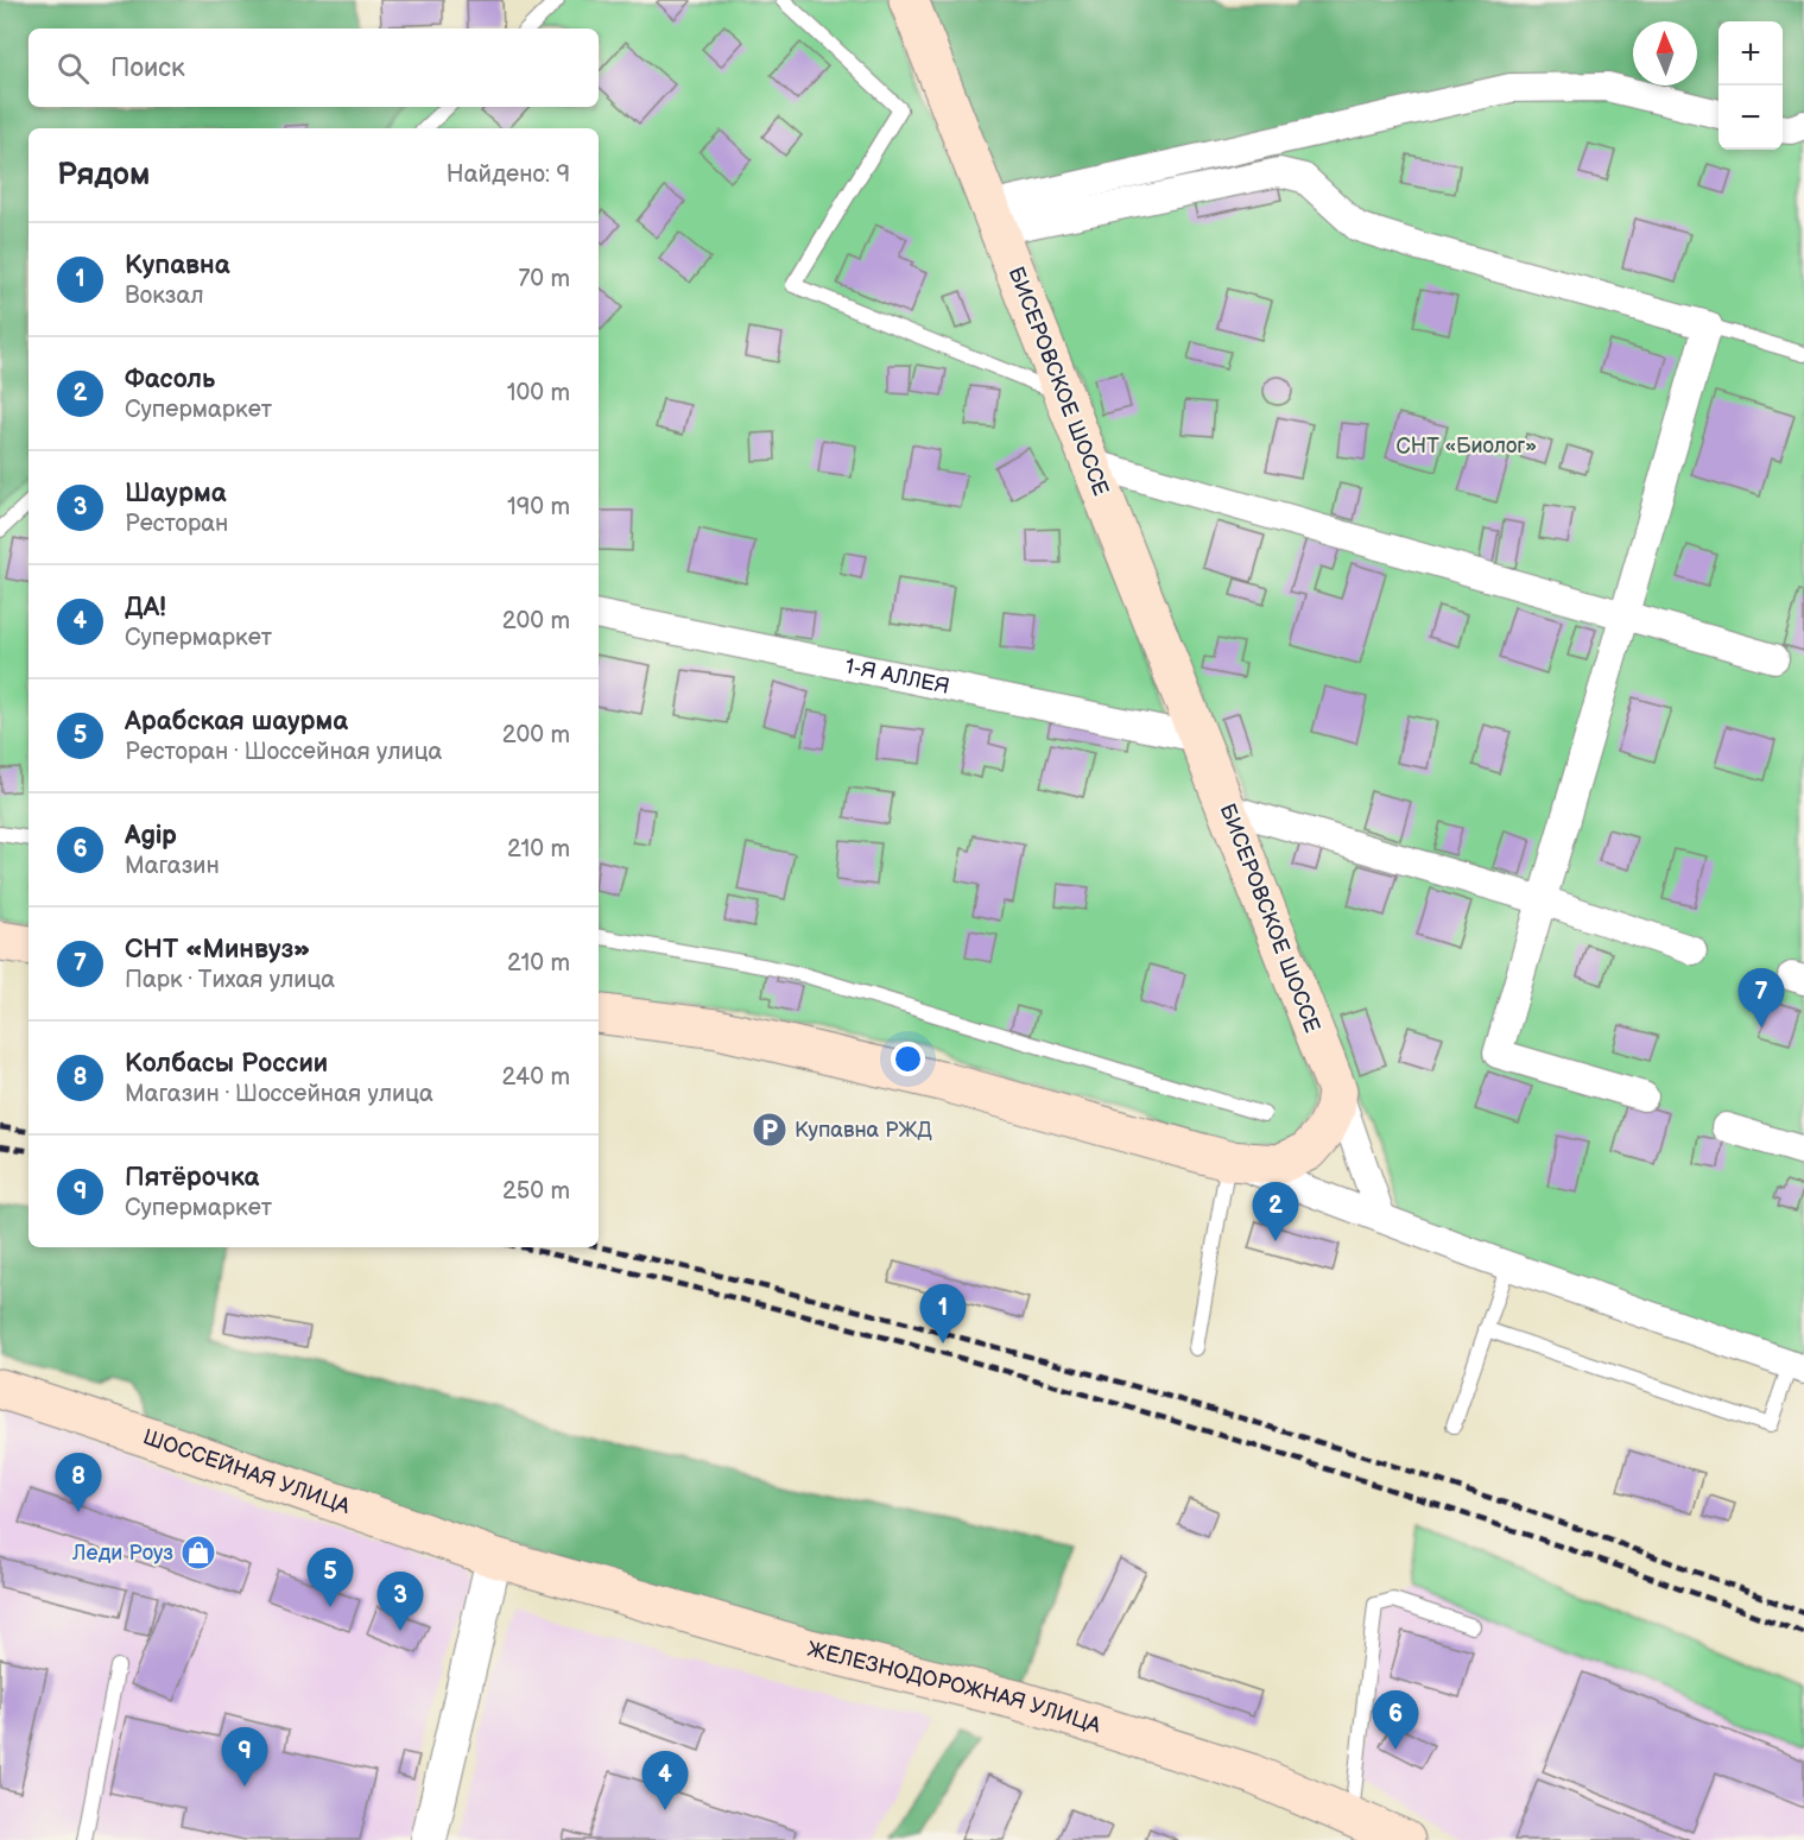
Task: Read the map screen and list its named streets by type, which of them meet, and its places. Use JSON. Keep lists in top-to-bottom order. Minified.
{"streets":{"main road":["БИСЕРОВСКОЕ ШОССЕ","ШОССЕЙНАЯ УЛИЦА","ЖЕЛЕЗНОДОРОЖНАЯ УЛИЦА"],"street":["1-Я АЛЛЕЯ"]},"crossings":[["БИСЕРОВСКОЕ ШОССЕ","1-Я АЛЛЕЯ"],["ШОССЕЙНАЯ УЛИЦА","ЖЕЛЕЗНОДОРОЖНАЯ УЛИЦА"]],"parks":["СНТ «Биолог»"],"places":{"parking":["Купавна РЖД"],"shop":["Леди Роуз"]},"north":"top","page":{"map_buttons":["+","−"],"search":"Поиск","heading":["Рядом","Найдено: 9"],"list":[{"mark":"1","name":"Купавна","note":"Вокзал","value":"70 m"},{"mark":"2","name":"Фасоль","note":"Супермаркет","value":"100 m"},{"mark":"3","name":"Шаурма","note":"Ресторан","value":"190 m"},{"mark":"4","name":"ДА!","note":"Супермаркет","value":"200 m"},{"mark":"5","name":"Арабская шаурма","note":"Ресторан · Шоссейная улица","value":"200 m"},{"mark":"6","name":"Agip","note":"Магазин","value":"210 m"},{"mark":"7","name":"СНТ «Минвуз»","note":"Парк · Тихая улица","value":"210 m"},{"mark":"8","name":"Колбасы России","note":"Магазин · Шоссейная улица","value":"240 m"},{"mark":"9","name":"Пятёрочка","note":"Супермаркет","value":"250 m"}],"pins":["7","2","1","8","5","3","6","9","4"]}}
